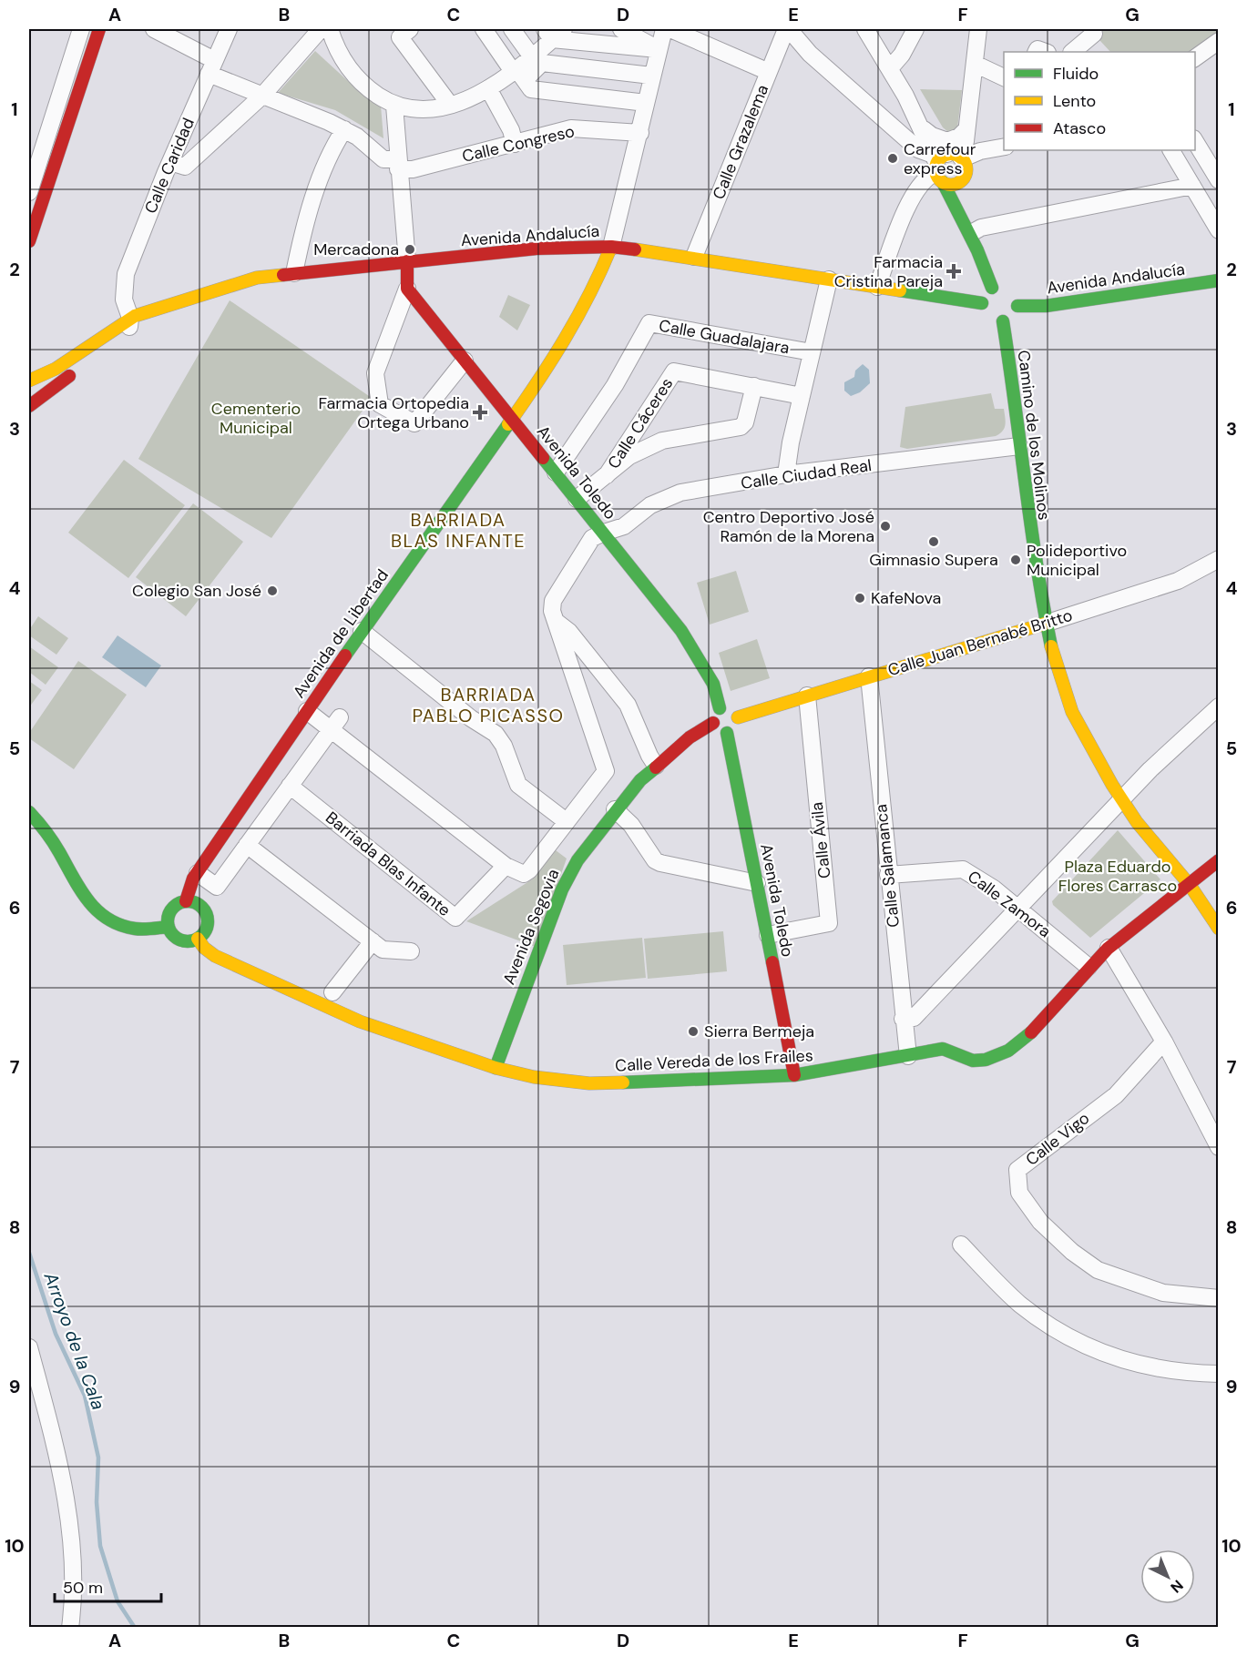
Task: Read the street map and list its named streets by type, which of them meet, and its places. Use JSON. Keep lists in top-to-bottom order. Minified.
{"streets":{"street":["Calle Grazalema","Calle Congreso","Calle Caridad","Avenida Andalucía","Calle Guadalajara","Calle Cáceres","Camino de los Molinos","Avenida Toledo","Calle Ciudad Real","Avenida de Libertad","Calle Juan Bernabé Britto","Calle Ávila","Barriada Blas Infante","Calle Salamanca","Calle Zamora","Avenida Segovia","Calle Vereda de los Frailes","Calle Vigo"]},"crossings":[["Calle Grazalema","Avenida Andalucía"],["Calle Caridad","Avenida Andalucía"],["Avenida Andalucía","Camino de los Molinos"],["Avenida Andalucía","Avenida de Libertad"],["Calle Guadalajara","Avenida Toledo"],["Camino de los Molinos","Calle Ciudad Real"],["Camino de los Molinos","Calle Juan Bernabé Britto"],["Camino de los Molinos","Calle Vereda de los Frailes"],["Avenida Toledo","Calle Ciudad Real"],["Avenida Toledo","Avenida de Libertad"],["Avenida Toledo","Calle Juan Bernabé Britto"],["Avenida Toledo","Calle Ávila"],["Avenida Toledo","Avenida Segovia"],["Avenida Toledo","Calle Vereda de los Frailes"],["Avenida de Libertad","Calle Vereda de los Frailes"],["Calle Juan Bernabé Britto","Calle Ávila"],["Calle Juan Bernabé Britto","Calle Salamanca"],["Calle Juan Bernabé Britto","Avenida Segovia"],["Calle Salamanca","Calle Zamora"],["Calle Salamanca","Calle Vereda de los Frailes"],["Calle Zamora","Calle Vereda de los Frailes"],["Avenida Segovia","Calle Vereda de los Frailes"]],"districts":["BARRIADA BLAS INFANTE","BARRIADA PABLO PICASSO"],"water":["Arroyo de la Cala"],"parks":["Cementerio Municipal","Plaza Eduardo Flores Carrasco"],"places":{"other":["Carrefour express","Mercadona","Centro Deportivo José Ramón de la Morena","Gimnasio Supera","Polideportivo Municipal","Colegio San José","KafeNova","Sierra Bermeja"],"health":["Farmacia Cristina Pareja","Farmacia Ortopedia Ortega Urbano"]},"legend":["Fluido","Lento","Atasco"],"scale_bar":"50 m","north":"bottom right","grid":{"columns":["A","B","C","D","E","F","G"],"rows":["1","2","3","4","5","6","7","8","9","10"]}}
